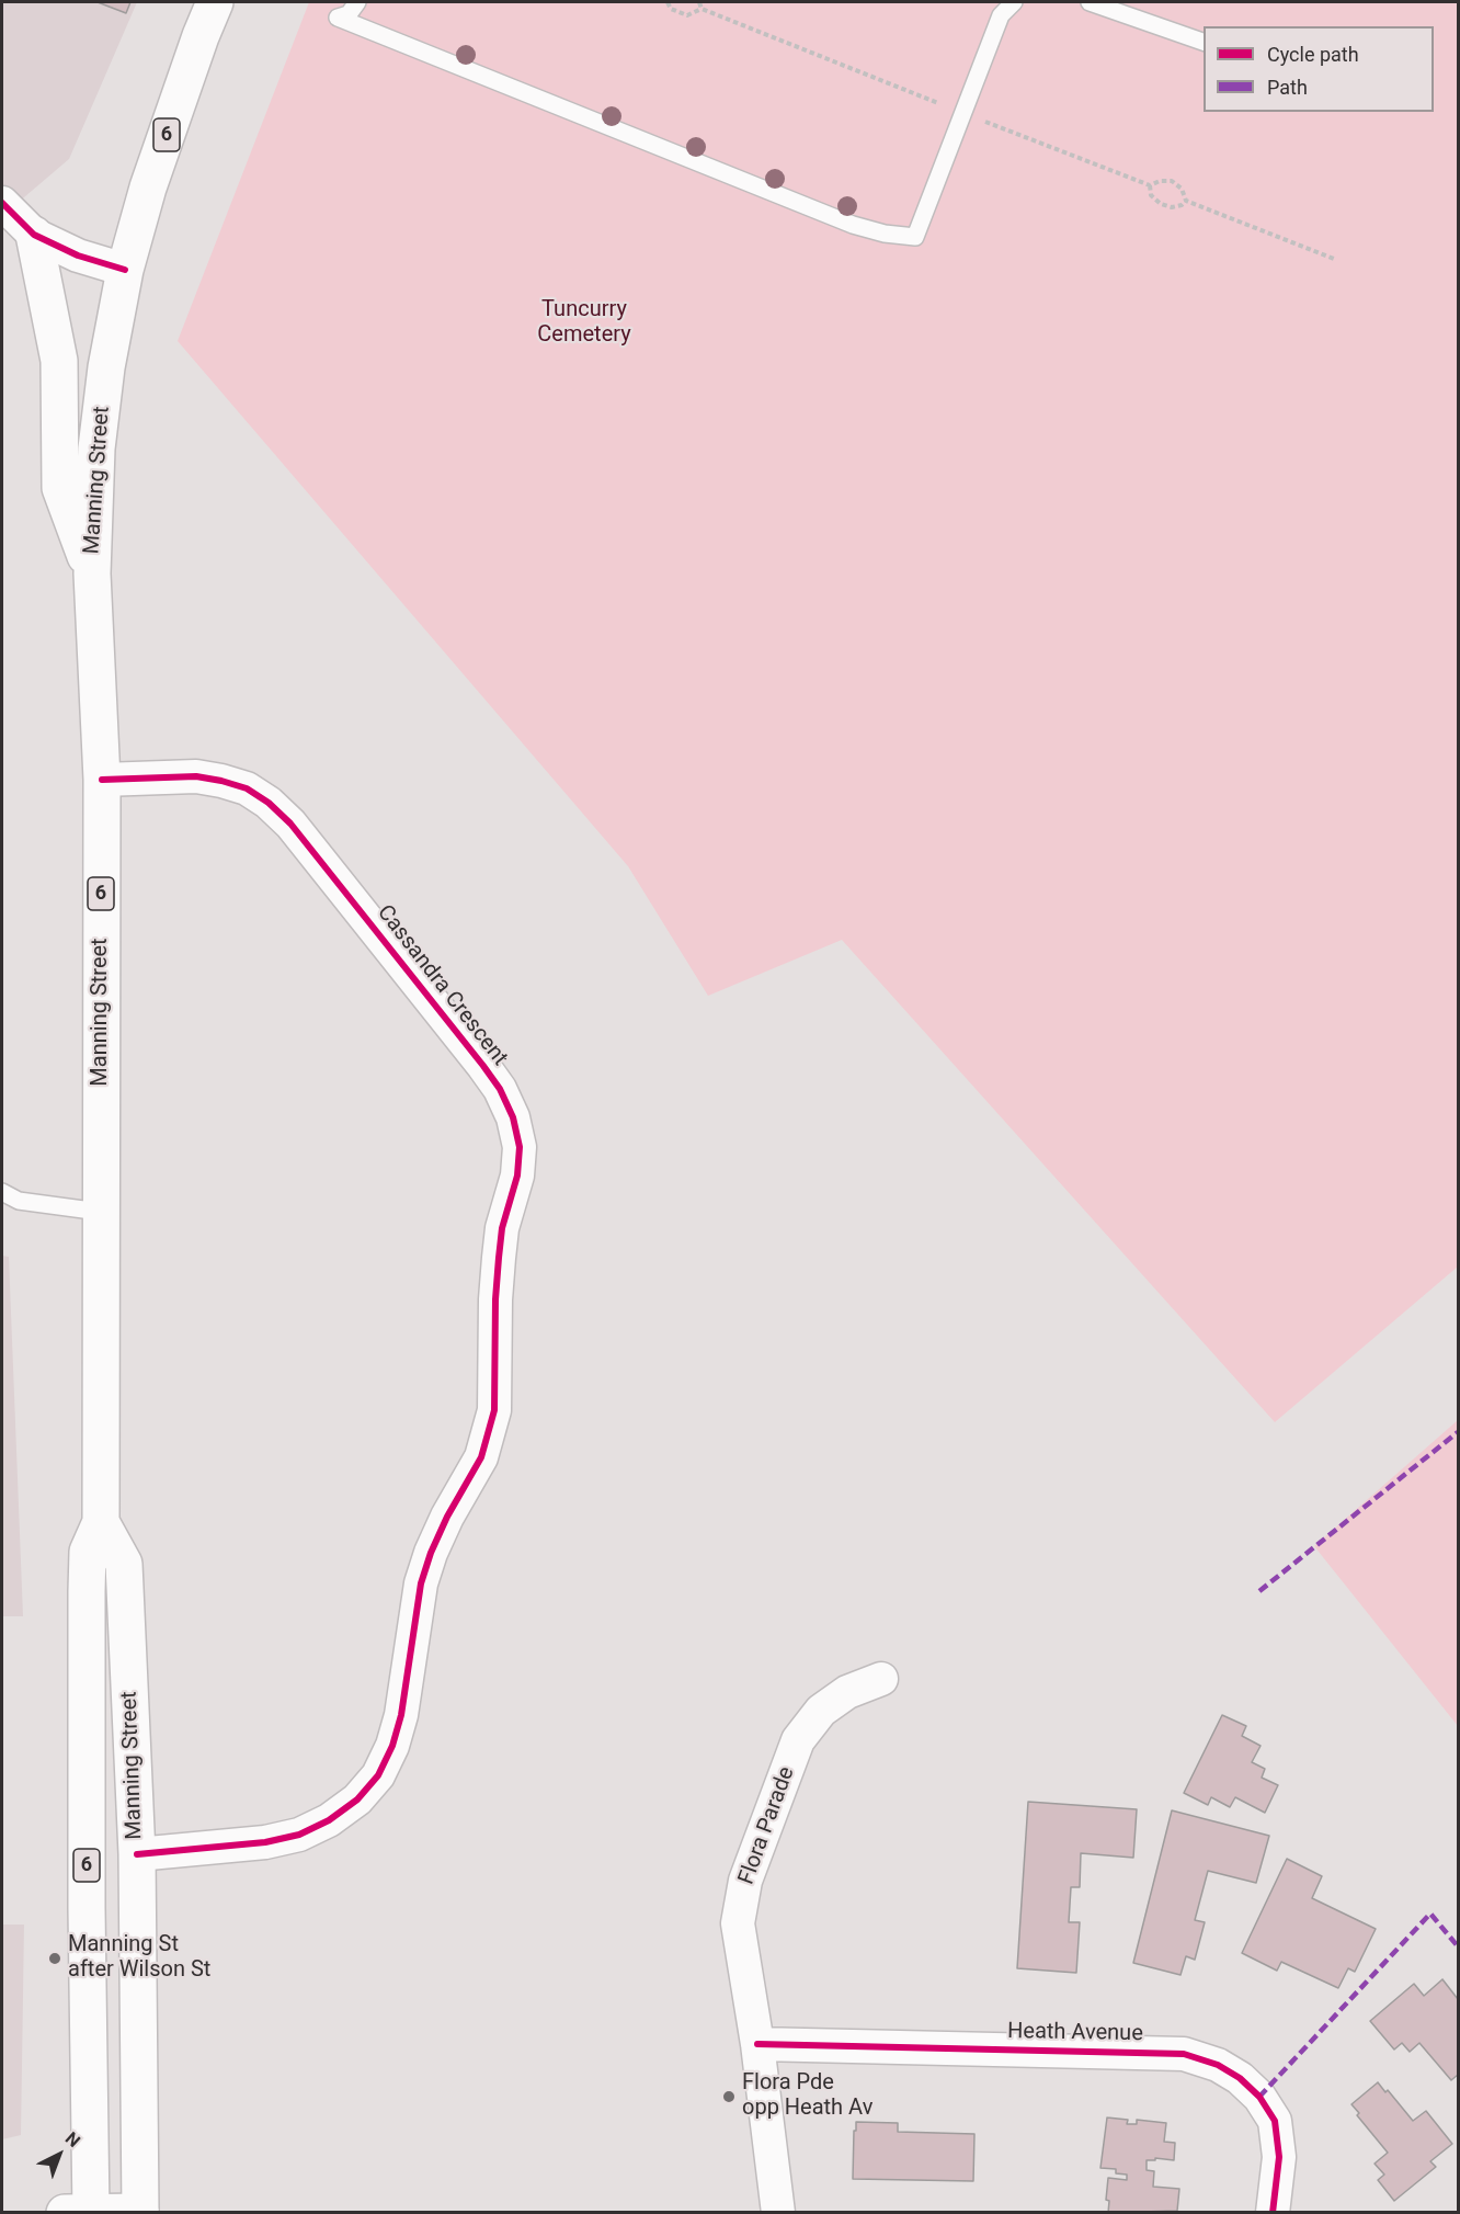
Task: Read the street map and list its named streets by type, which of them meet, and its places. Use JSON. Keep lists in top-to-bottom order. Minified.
{"streets":{"main road":["6","Manning Street"],"street":["Cassandra Crescent","Flora Parade","Heath Avenue"]},"crossings":[["6","Manning Street"],["Manning Street","Cassandra Crescent"],["Flora Parade","Heath Avenue"]],"parks":["Tuncurry Cemetery"],"places":["Manning St after Wilson St","Flora Pde opp Heath Av"],"legend":["Cycle path","Path"],"north":"top right"}
